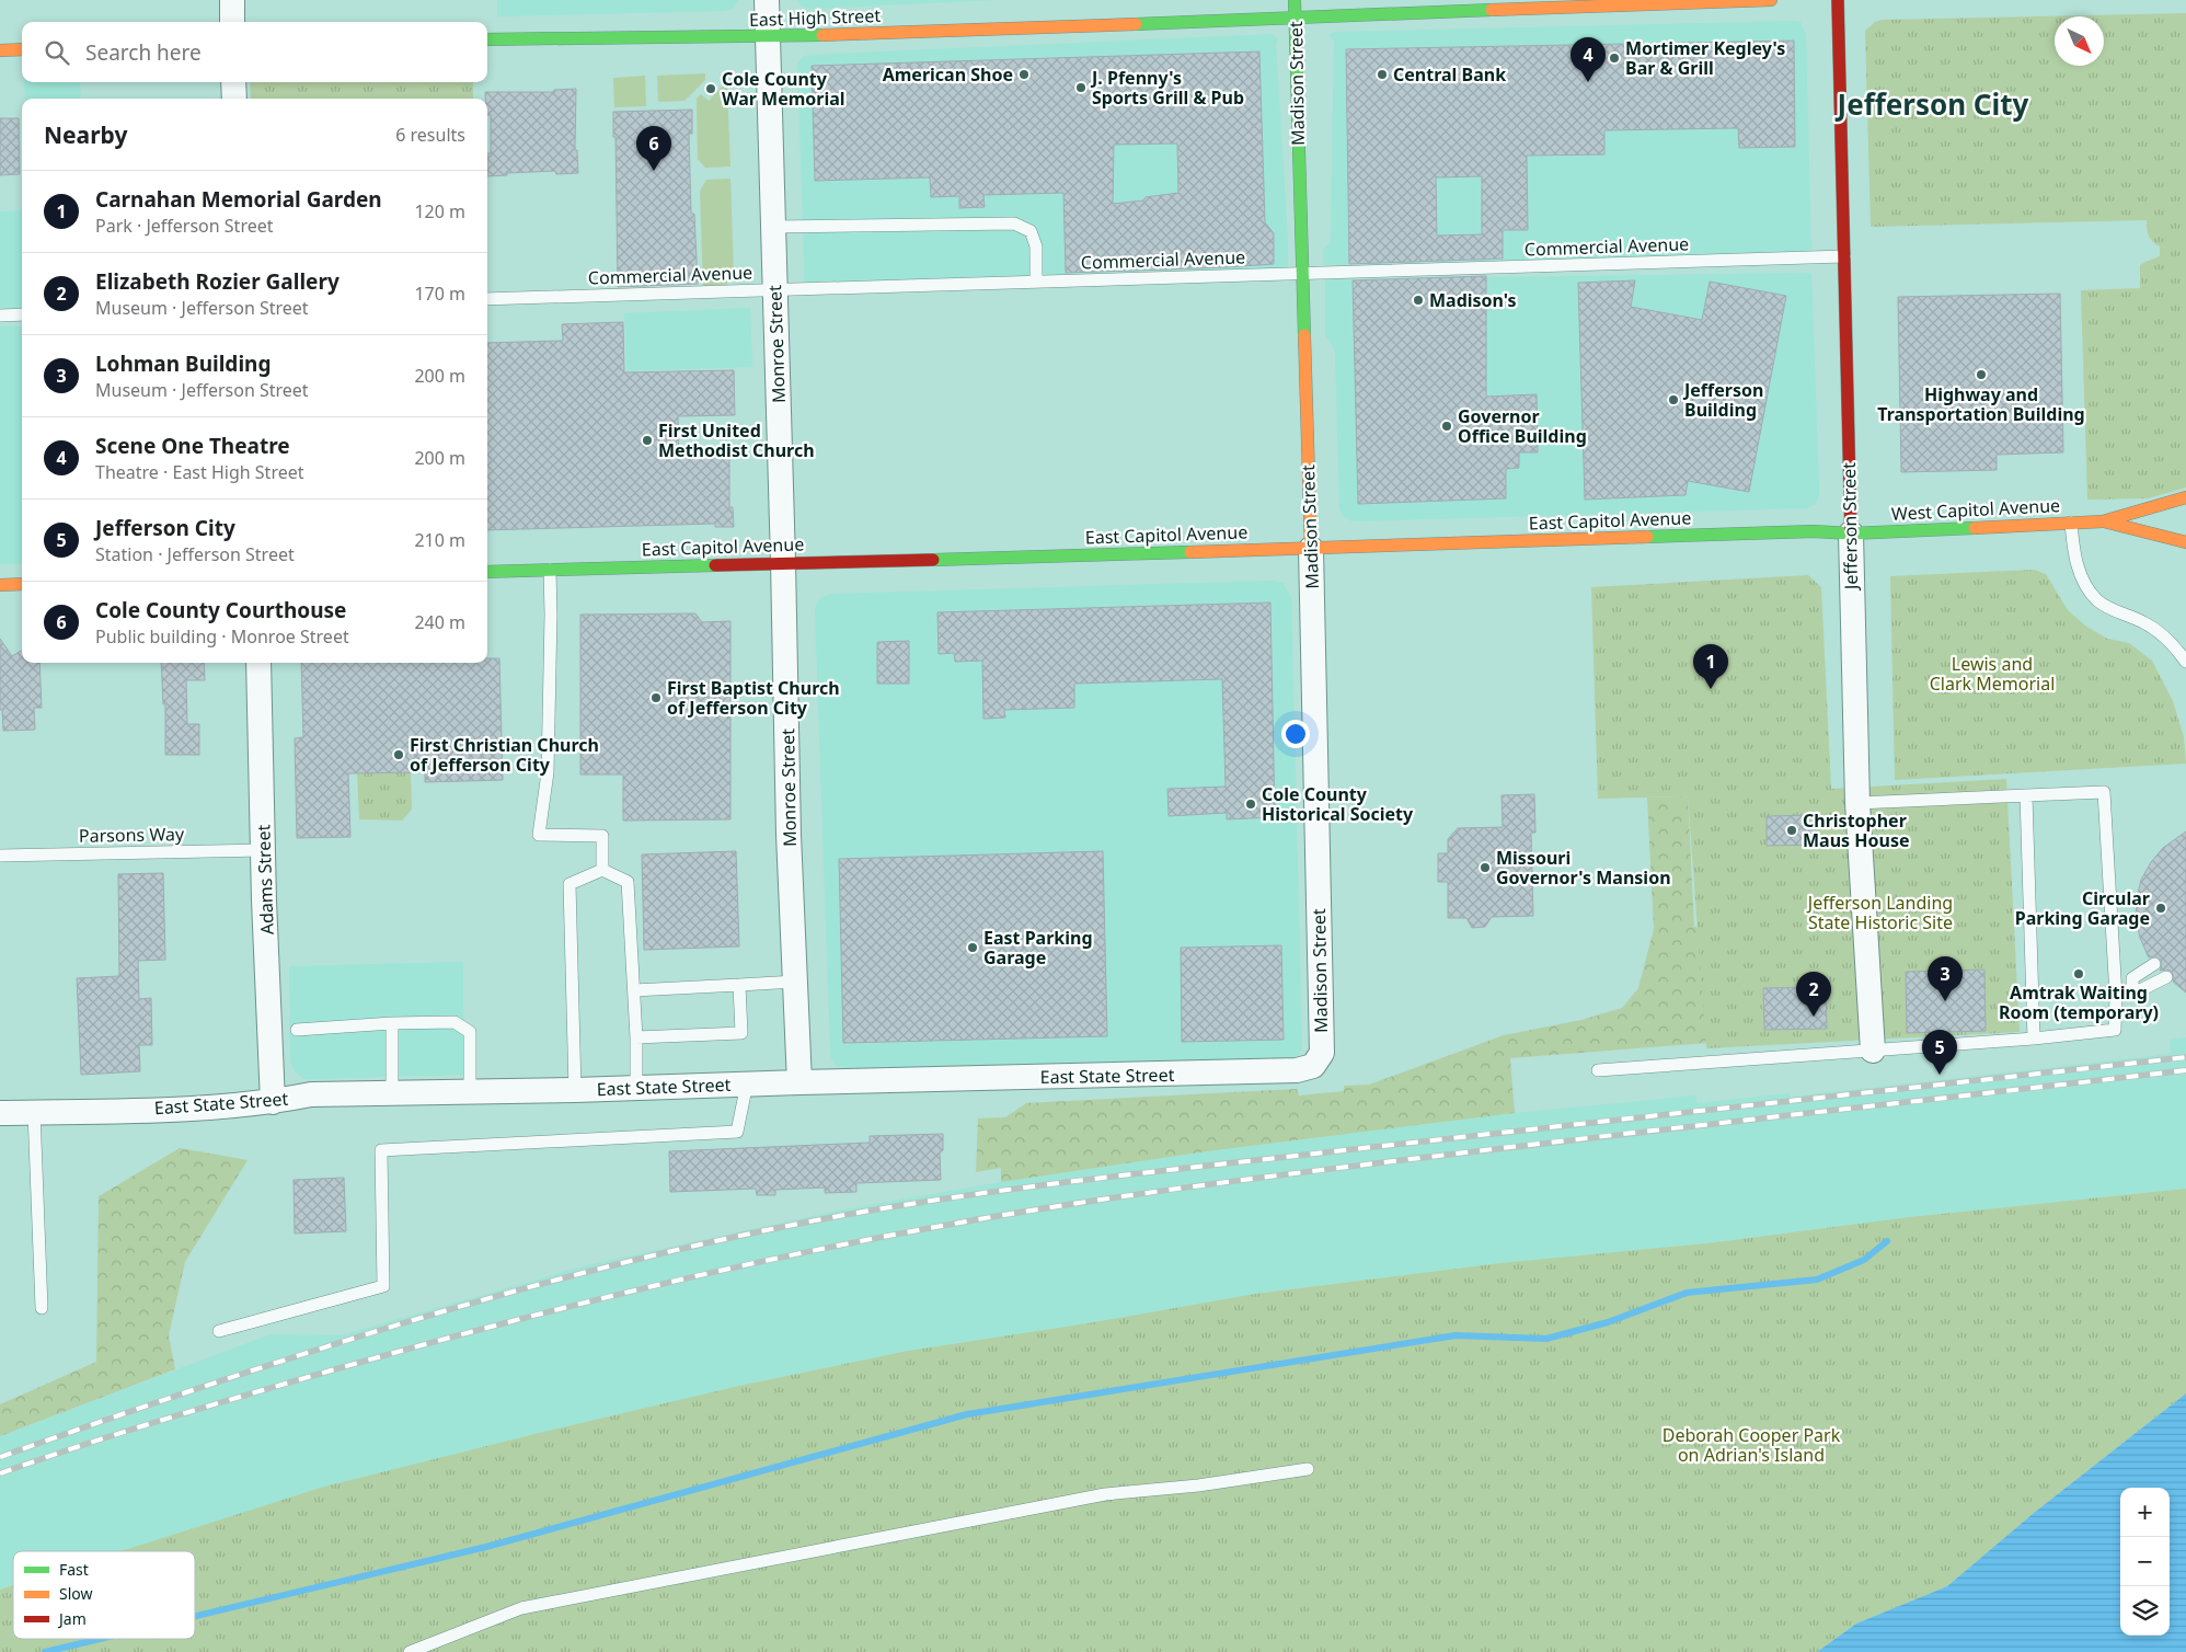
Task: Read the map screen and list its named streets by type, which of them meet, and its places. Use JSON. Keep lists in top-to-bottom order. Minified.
{"streets":{"street":["East High Street","Madison Street","Monroe Street","West Capitol Avenue","East Capitol Avenue","Jefferson Street","Adams Street","East State Street"],"lane":["Commercial Avenue","Parsons Way"]},"crossings":[["East High Street","Madison Street"],["East High Street","Monroe Street"],["Madison Street","Commercial Avenue"],["Madison Street","East Capitol Avenue"],["Madison Street","East State Street"],["Commercial Avenue","Monroe Street"],["Commercial Avenue","Jefferson Street"],["Monroe Street","East Capitol Avenue"],["Monroe Street","East State Street"],["West Capitol Avenue","East Capitol Avenue"],["West Capitol Avenue","Jefferson Street"],["East Capitol Avenue","Jefferson Street"],["Parsons Way","Adams Street"],["Adams Street","East State Street"]],"districts":["Jefferson City"],"parks":["Lewis and Clark Memorial","Jefferson Landing State Historic Site","Deborah Cooper Park on Adrian's Island"],"places":["Mortimer Kegley's Bar & Grill","American Shoe","Central Bank","J. Pfenny's Sports Grill & Pub","Cole County War Memorial","Madison's","Highway and Transportation Building","Jefferson Building","Governor Office Building","First United Methodist Church","First Baptist Church of Jefferson City","First Christian Church of Jefferson City","Cole County Historical Society","Christopher Maus House","Missouri Governor's Mansion","Circular Parking Garage","East Parking Garage","Amtrak Waiting Room (temporary)"],"legend":["Fast","Slow","Jam"],"north":"bottom right","page":{"search":"Search here","pins":["4","6","1","3","2","5"],"heading":["Nearby","6 results"],"list":[{"mark":"1","name":"Carnahan Memorial Garden","note":"Park · Jefferson Street","value":"120 m"},{"mark":"2","name":"Elizabeth Rozier Gallery","note":"Museum · Jefferson Street","value":"170 m"},{"mark":"3","name":"Lohman Building","note":"Museum · Jefferson Street","value":"200 m"},{"mark":"4","name":"Scene One Theatre","note":"Theatre · East High Street","value":"200 m"},{"mark":"5","name":"Jefferson City","note":"Station · Jefferson Street","value":"210 m"},{"mark":"6","name":"Cole County Courthouse","note":"Public building · Monroe Street","value":"240 m"}],"map_buttons":["+","−"]}}
